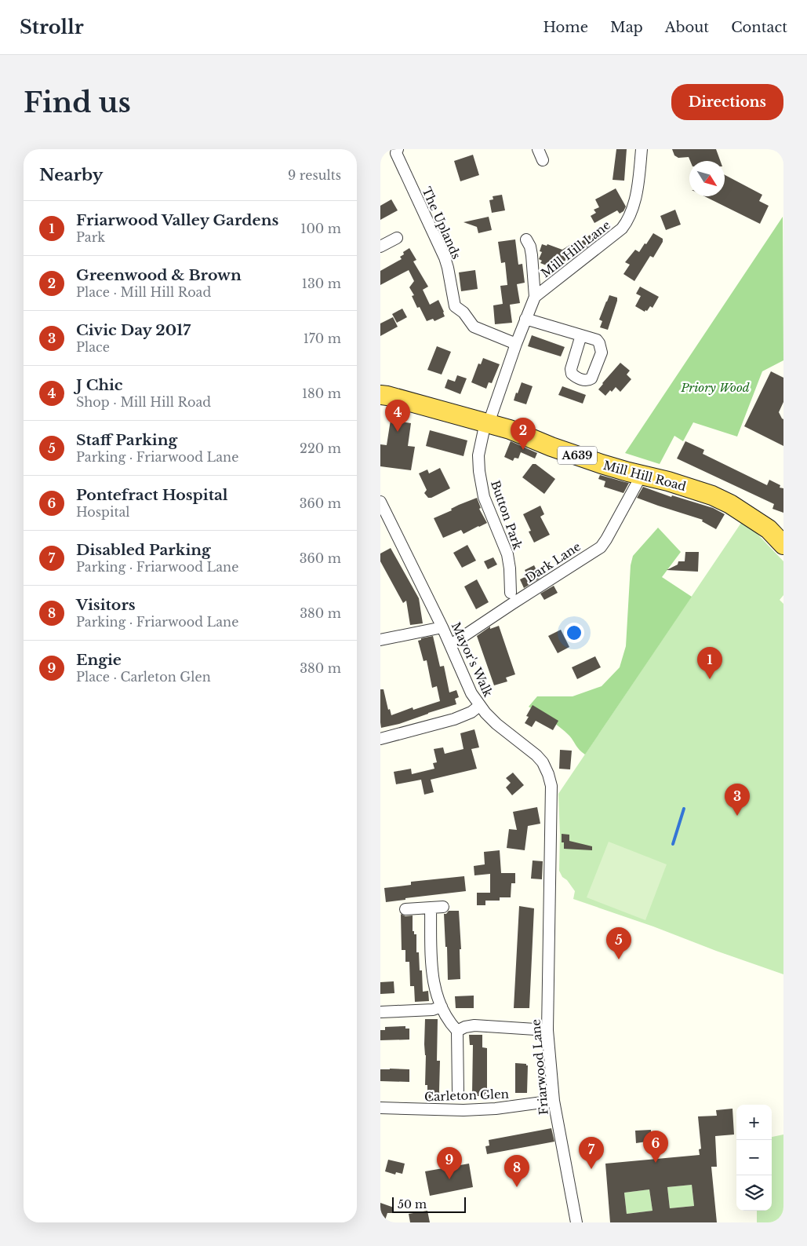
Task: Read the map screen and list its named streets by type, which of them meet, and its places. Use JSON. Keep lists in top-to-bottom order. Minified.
{"streets":{"highway":["A639","Mill Hill Road"],"street":["The Uplands","Mill Hill Lane","Button Park","Dark Lane","Mayor's Walk","Friarwood Lane","Carleton Glen"]},"crossings":[["The Uplands","Mill Hill Lane"],["Mill Hill Lane","Mill Hill Road"],["Mill Hill Lane","Button Park"],["Mill Hill Road","Button Park"],["Mill Hill Road","Dark Lane"],["Dark Lane","Mayor's Walk"],["Mayor's Walk","Friarwood Lane"],["Friarwood Lane","Carleton Glen"]],"parks":["Priory Wood"],"scale_bar":"50 m","north":"bottom right","page":{"header":"Strollr","nav":["Home","Map","About","Contact"],"buttons":"Directions","title":"Find us","heading":["Nearby","9 results"],"list":[{"mark":"1","name":"Friarwood Valley Gardens","note":"Park","value":"100 m"},{"mark":"2","name":"Greenwood & Brown","note":"Place · Mill Hill Road","value":"130 m"},{"mark":"3","name":"Civic Day 2017","note":"Place","value":"170 m"},{"mark":"4","name":"J Chic","note":"Shop · Mill Hill Road","value":"180 m"},{"mark":"5","name":"Staff Parking","note":"Parking · Friarwood Lane","value":"220 m"},{"mark":"6","name":"Pontefract Hospital","note":"Hospital","value":"360 m"},{"mark":"7","name":"Disabled Parking","note":"Parking · Friarwood Lane","value":"360 m"},{"mark":"8","name":"Visitors","note":"Parking · Friarwood Lane","value":"380 m"},{"mark":"9","name":"Engie","note":"Place · Carleton Glen","value":"380 m"}],"pins":["4","2","1","3","5","6","7","9","8"],"map_buttons":["+","−"],"scale":"50 m"}}
